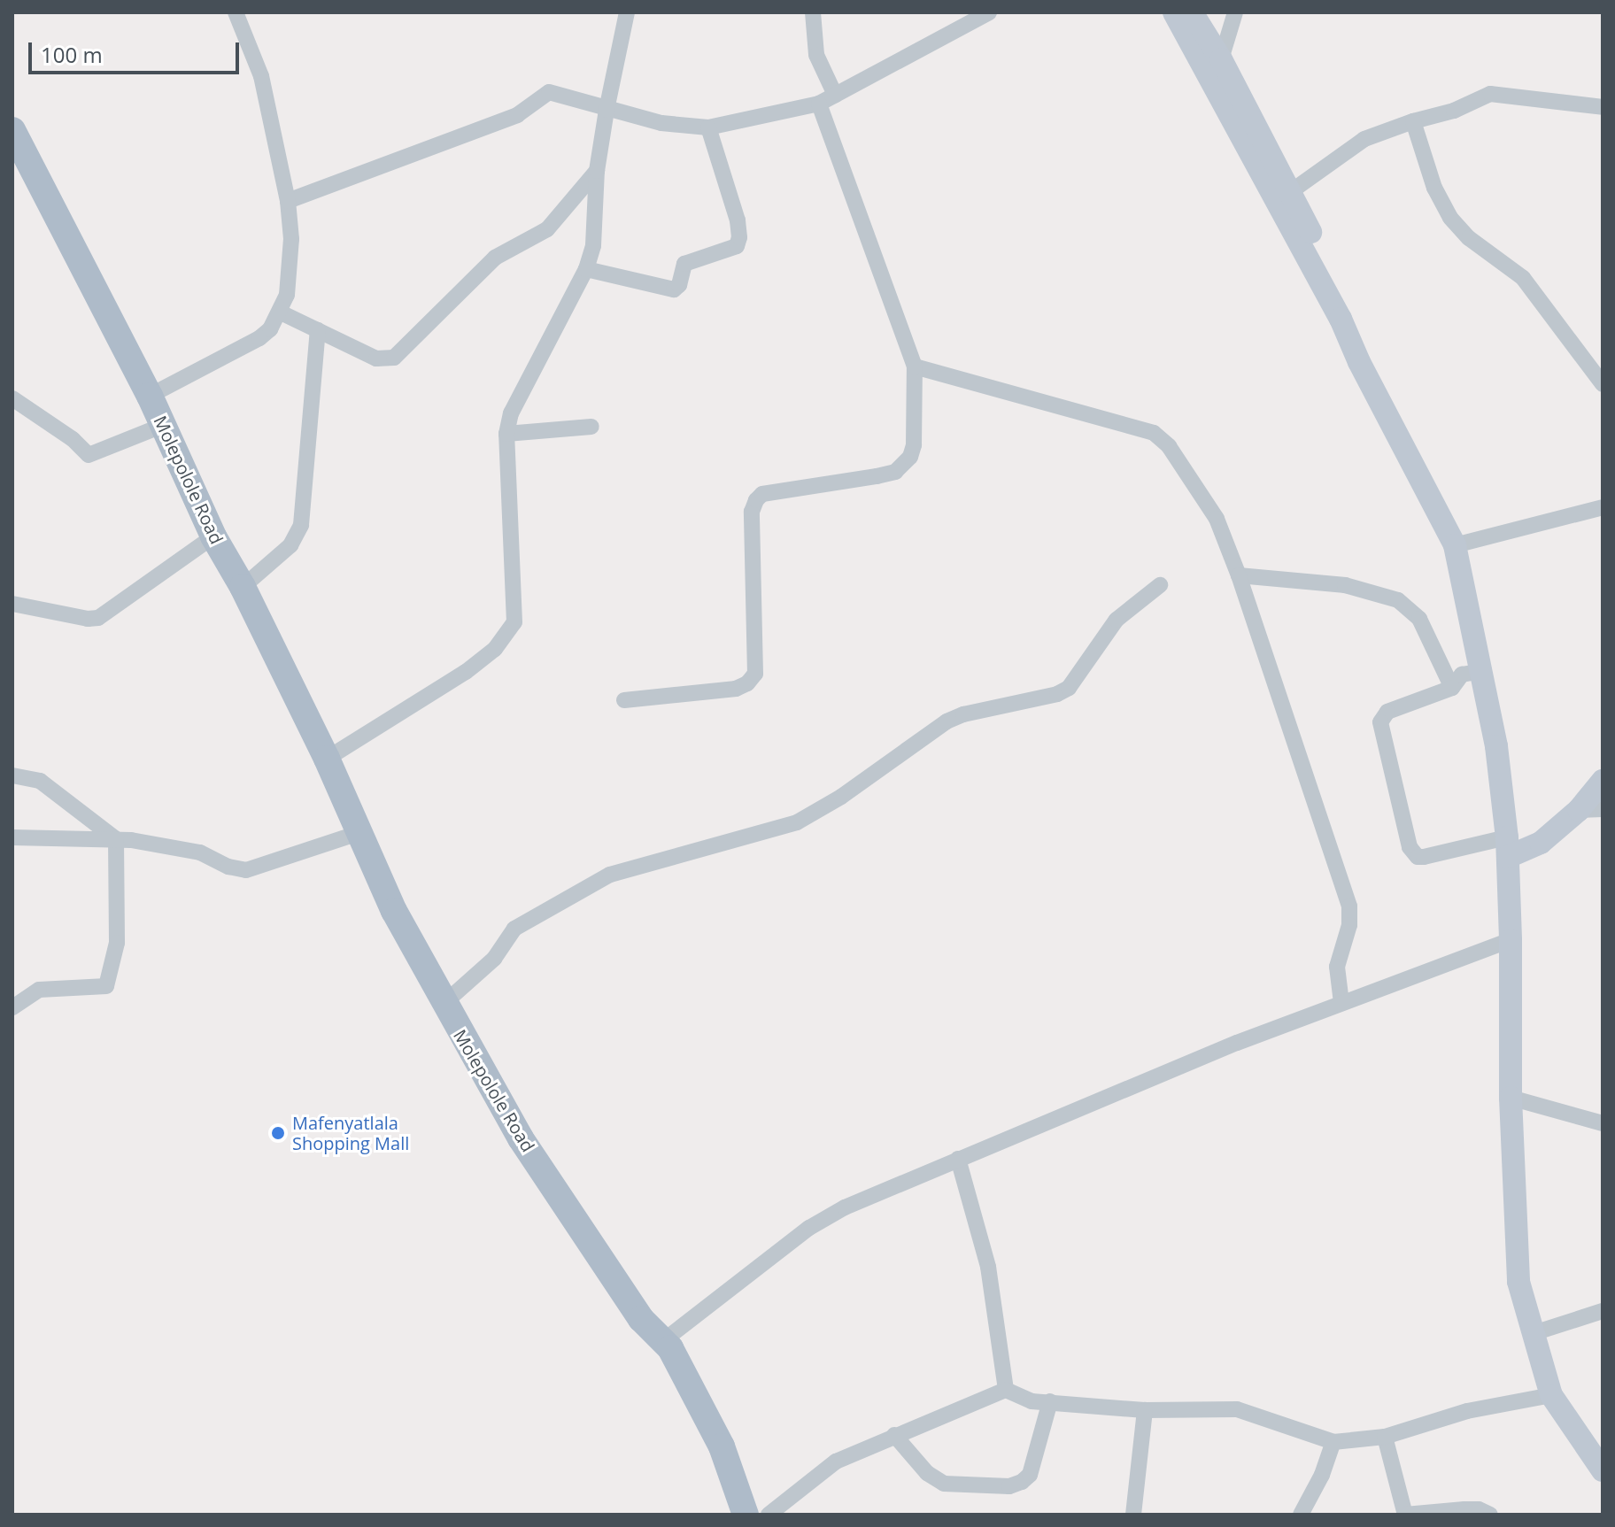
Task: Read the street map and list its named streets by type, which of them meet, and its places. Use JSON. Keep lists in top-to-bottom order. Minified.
{"streets":{"main road":["Molepolole Road"]},"places":["Mafenyatlala Shopping Mall"],"scale_bar":"100 m"}
